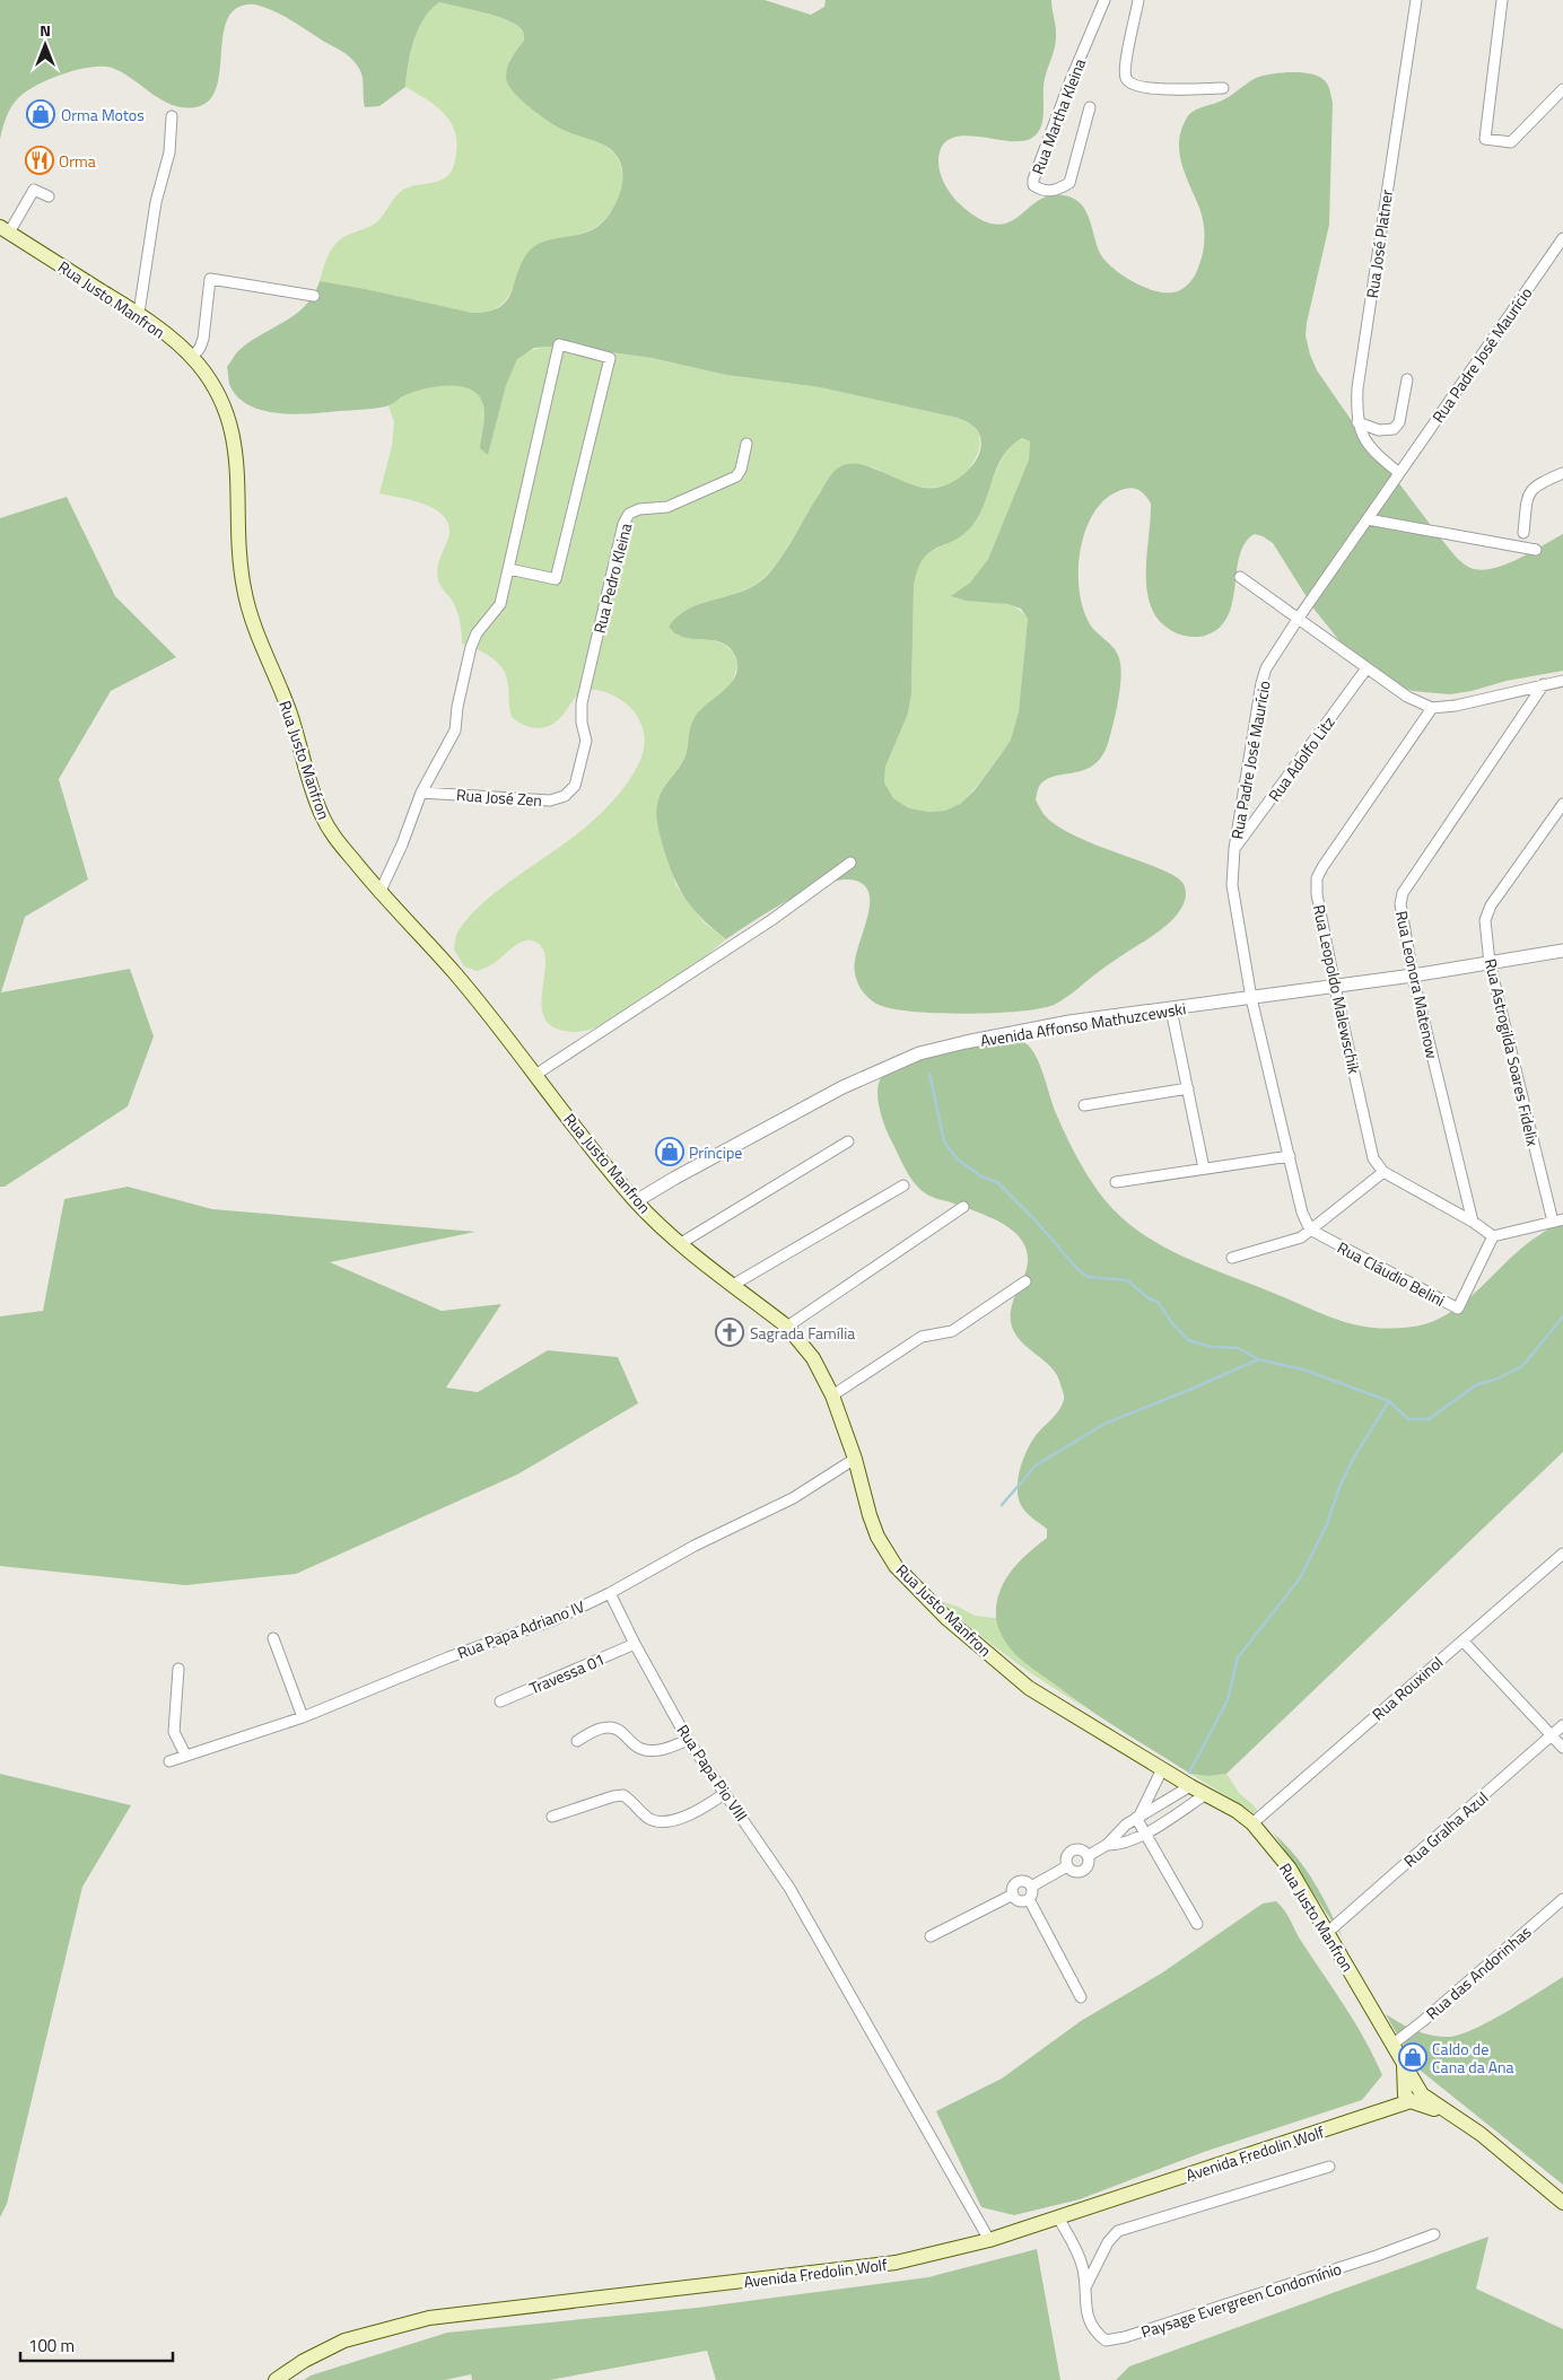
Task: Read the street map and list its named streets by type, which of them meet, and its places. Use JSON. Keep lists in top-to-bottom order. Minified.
{"streets":{"main road":["Rua Justo Manfron","Avenida Fredolin Wolf"],"street":["Rua Martha Kleina","Rua José Platner","Rua Padre José Maurício","Rua Pedro Kleina","Rua Adolfo Litz","Rua José Zen","Rua Leonora Matenow","Rua Leopoldo Malewschik","Avenida Affonso Mathuzcewski","Rua Astrogilda Soares Fidelix","Rua Cláudio Belini","Rua Papa Adriano IV","Travessa 01","Rua Rouxinol","Rua Papa Pio VIII","Rua Gralha Azul","Rua das Andorinhas","Paysage Evergreen Condomínio"]},"crossings":[["Rua José Platner","Rua Padre José Maurício"],["Rua Justo Manfron","Avenida Affonso Mathuzcewski"],["Rua Justo Manfron","Rua Papa Adriano IV"],["Rua Justo Manfron","Rua Rouxinol"],["Rua Justo Manfron","Rua Gralha Azul"],["Rua Justo Manfron","Rua das Andorinhas"],["Rua Justo Manfron","Avenida Fredolin Wolf"],["Rua Padre José Maurício","Rua Adolfo Litz"],["Rua Padre José Maurício","Avenida Affonso Mathuzcewski"],["Rua Padre José Maurício","Rua Cláudio Belini"],["Rua Pedro Kleina","Rua José Zen"],["Rua Leonora Matenow","Avenida Affonso Mathuzcewski"],["Rua Leopoldo Malewschik","Avenida Affonso Mathuzcewski"],["Avenida Affonso Mathuzcewski","Rua Astrogilda Soares Fidelix"],["Rua Papa Adriano IV","Rua Papa Pio VIII"],["Travessa 01","Rua Papa Pio VIII"],["Rua Papa Pio VIII","Avenida Fredolin Wolf"],["Avenida Fredolin Wolf","Paysage Evergreen Condomínio"]],"places":{"shop":["Orma Motos","Príncipe","Caldo de Cana da Ana"],"restaurant":["Orma"],"church":["Sagrada Família"]},"scale_bar":"100 m","north":"top"}
